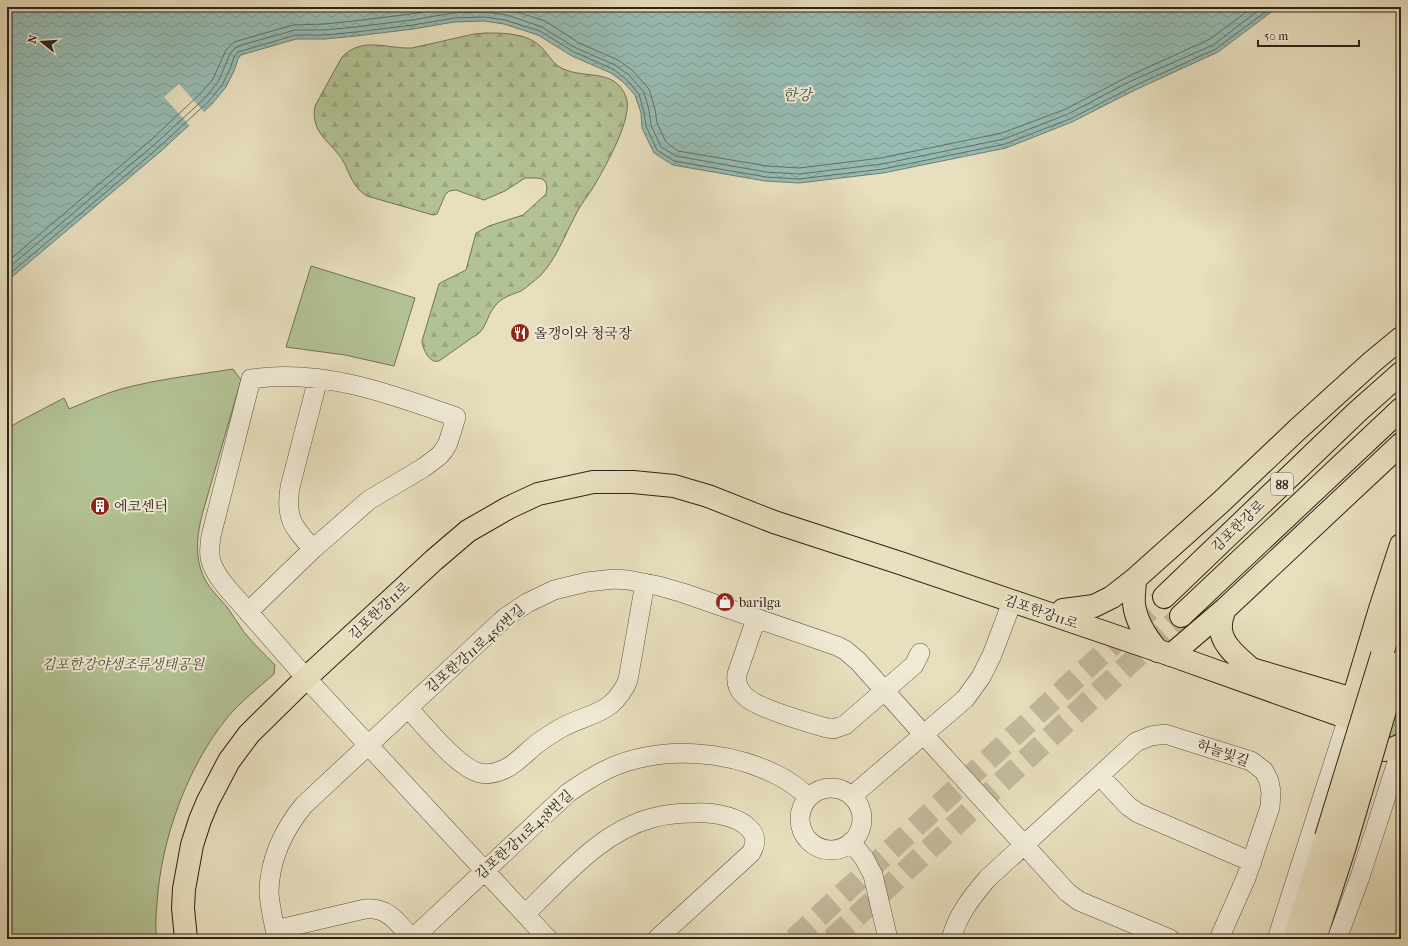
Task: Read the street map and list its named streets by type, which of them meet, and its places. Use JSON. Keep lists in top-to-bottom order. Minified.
{"streets":{"main road":["88","김포한강로","김포한강11로"],"street":["김포한강11로456번길","하늘빛길","김포한강11로438번길"]},"crossings":[["김포한강11로456번길","김포한강11로438번길"]],"water":["한강"],"parks":["김포한강야생조류생태공원"],"places":{"restaurant":["올갱이와 청국장"],"building":["에코센터"],"shop":["barilga"]},"scale_bar":"50 m","north":"left"}
